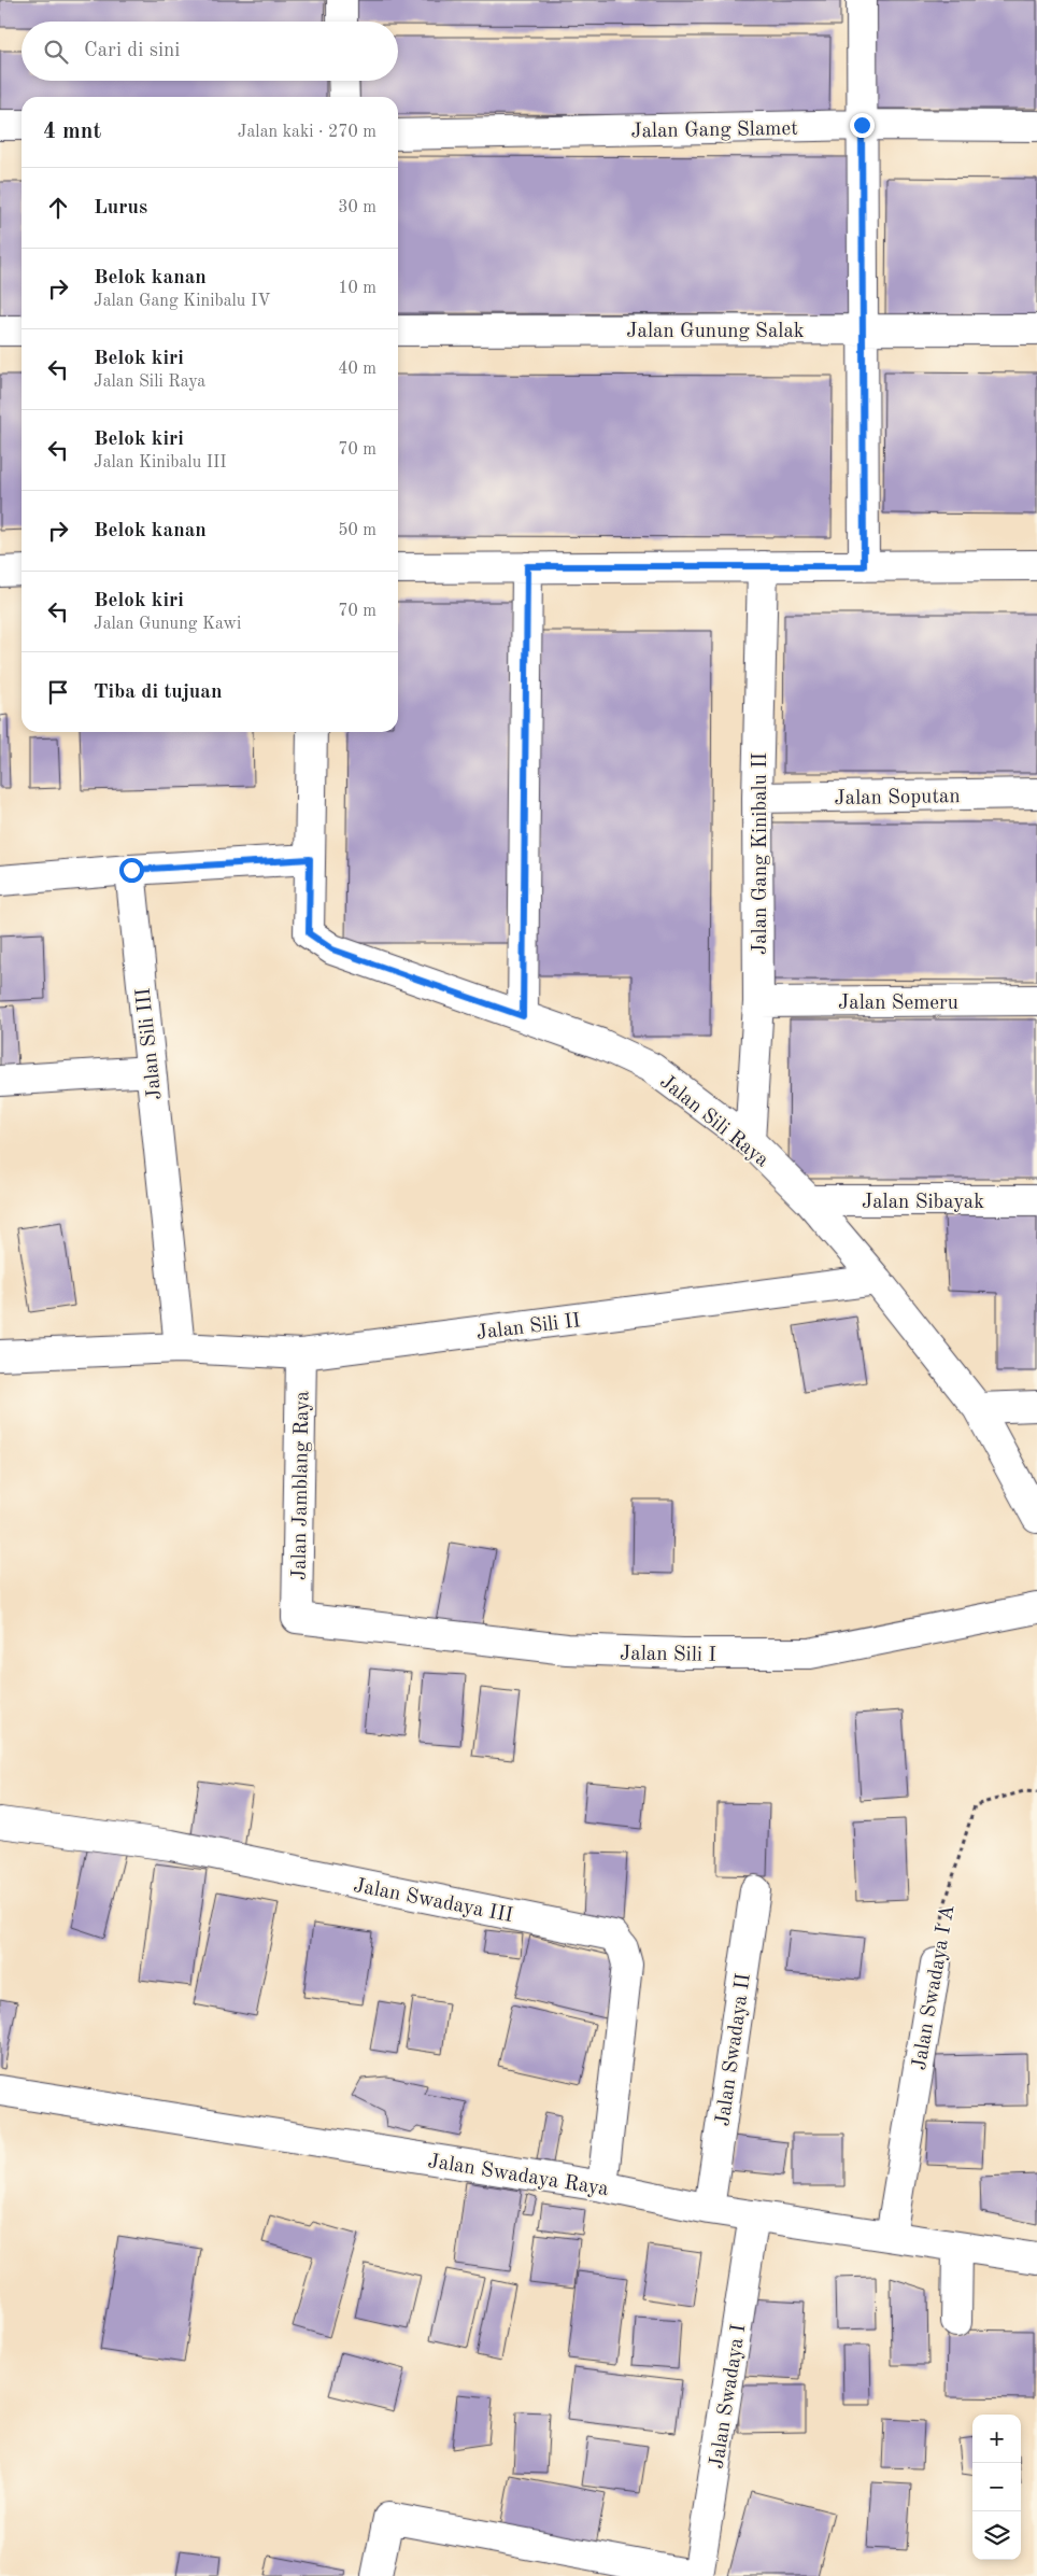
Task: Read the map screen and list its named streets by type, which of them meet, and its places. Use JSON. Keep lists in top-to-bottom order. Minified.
{"streets":{"street":["Jalan Gang Slamet","Jalan Gunung Salak","Jalan Soputan","Jalan Gang Kinibalu II","Jalan Semeru","Jalan Sili III","Jalan Sili Raya","Jalan Sibayak","Jalan Sili II","Jalan Jamblang Raya","Jalan Sili I","Jalan Swadaya III","Jalan Swadaya I A","Jalan Swadaya II","Jalan Swadaya Raya","Jalan Swadaya I"]},"crossings":[["Jalan Soputan","Jalan Gang Kinibalu II"],["Jalan Gang Kinibalu II","Jalan Semeru"],["Jalan Gang Kinibalu II","Jalan Sili Raya"],["Jalan Sili III","Jalan Sili II"],["Jalan Sili Raya","Jalan Sibayak"],["Jalan Sili Raya","Jalan Sili II"],["Jalan Sili II","Jalan Jamblang Raya"],["Jalan Jamblang Raya","Jalan Sili I"],["Jalan Swadaya III","Jalan Swadaya Raya"],["Jalan Swadaya I A","Jalan Swadaya Raya"],["Jalan Swadaya II","Jalan Swadaya Raya"],["Jalan Swadaya Raya","Jalan Swadaya I"]],"page":{"search":"Cari di sini","heading":["4 mnt","Jalan kaki · 270 m"],"list":[["Lurus","30 m"],["Belok kanan","Jalan Gang Kinibalu IV","10 m"],["Belok kiri","Jalan Sili Raya","40 m"],["Belok kiri","Jalan Kinibalu III","70 m"],["Belok kanan","50 m"],["Belok kiri","Jalan Gunung Kawi","70 m"],"Tiba di tujuan"],"map_buttons":["+","−"]}}
